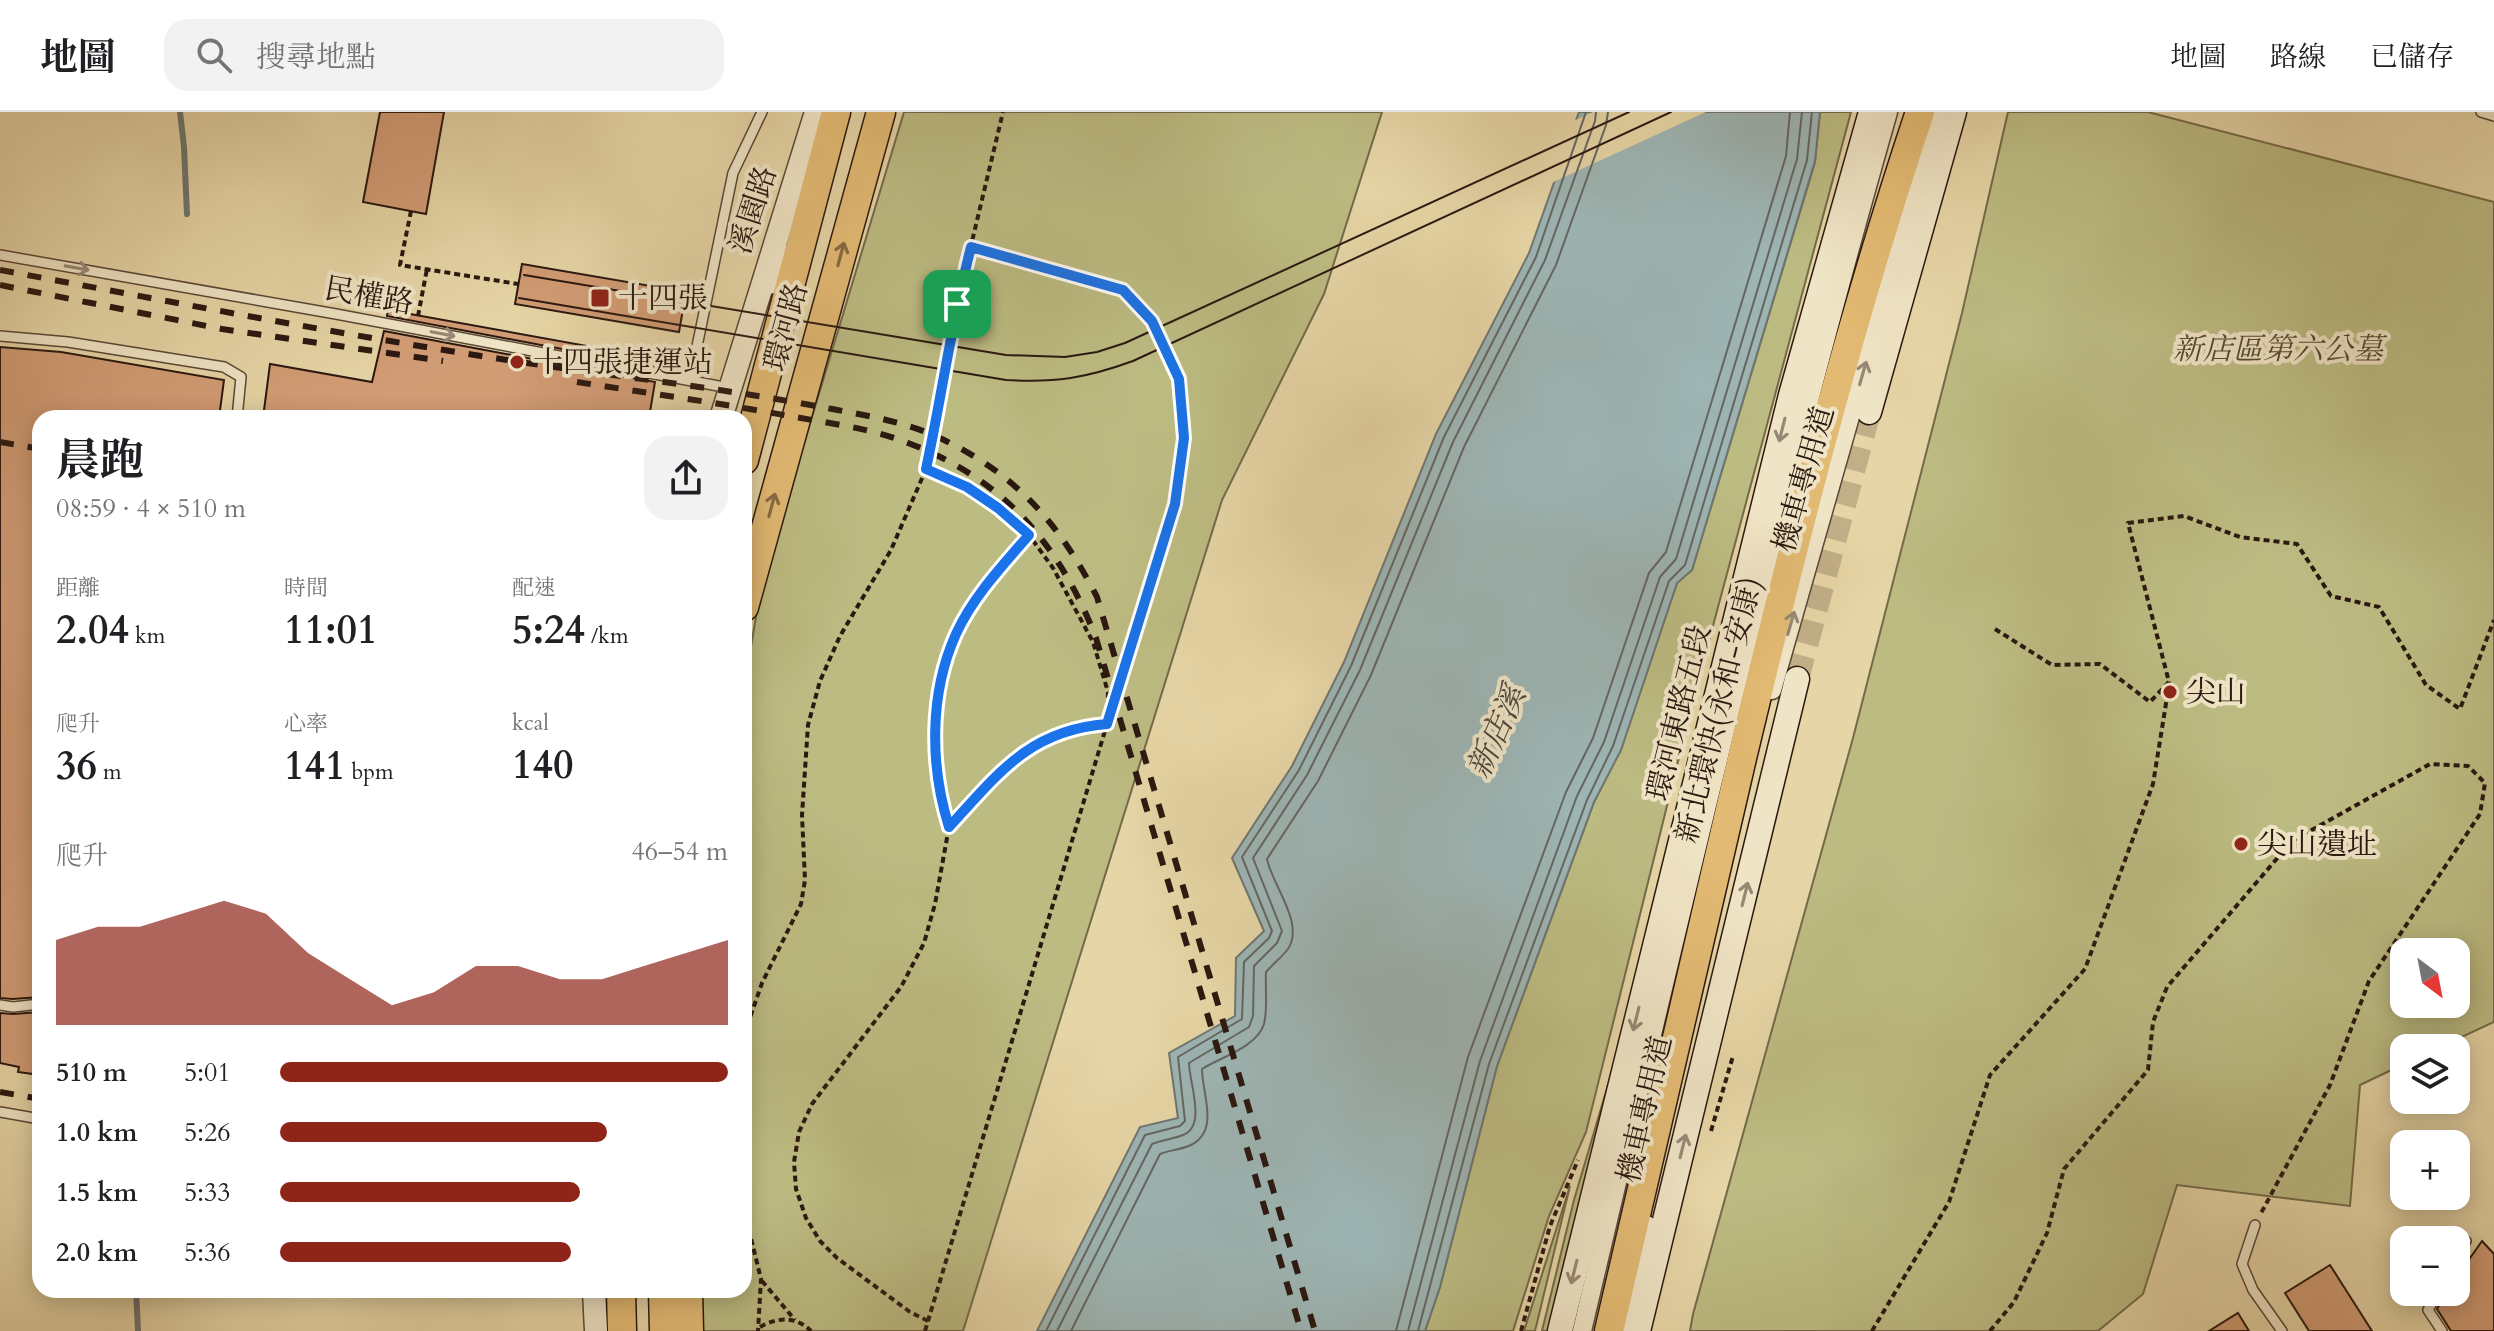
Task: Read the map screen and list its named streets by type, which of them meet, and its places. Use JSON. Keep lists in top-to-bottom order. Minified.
{"streets":{"highway":["環河路","新北環快(永和-安康)"],"main road":["環河東路五段"],"street":["溪園路","機車專用道"],"lane":["民權路"]},"crossings":[["溪園路","民權路"],["溪園路","環河路"]],"one_way":["民權路"],"water":["新店溪"],"parks":["新店區第六公墓"],"places":{"transit":["十四張"],"other":["十四張捷運站","尖山","尖山遺址"]},"north":"bottom right","page":{"header":"地圖","search":"搜尋地點","nav":["地圖","路線","已儲存"],"heading":["晨跑","08:59 · 4 × 510 m"],"stats":[["距離","2.04 km"],["時間","11:01"],["配速","5:24 /km"],["爬升","36 m"],["心率","141 bpm"],["kcal","140"]],"chart":["爬升","46–54 m"],"map_buttons":["+","−"],"list":[{"name":"510 m","note":"5:01"},{"name":"1.0 km","note":"5:26"},{"name":"1.5 km","note":"5:33"},{"name":"2.0 km","note":"5:36"}]}}
